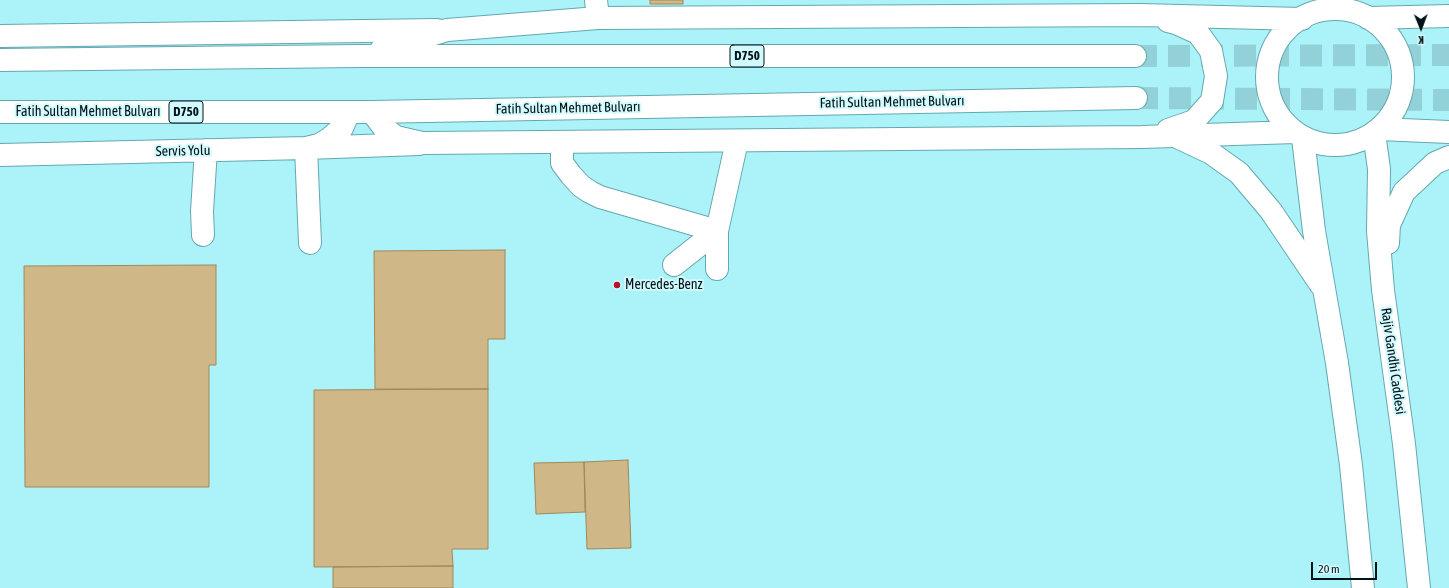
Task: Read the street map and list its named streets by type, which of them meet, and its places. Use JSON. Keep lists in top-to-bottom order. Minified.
{"streets":{"main road":["D750","Fatih Sultan Mehmet Bulvarı","Servis Yolu","Rajiv Gandhi Caddesi"]},"crossings":[["Fatih Sultan Mehmet Bulvarı","Servis Yolu"]],"places":["Mercedes-Benz"],"scale_bar":"20 m","north":"bottom"}
